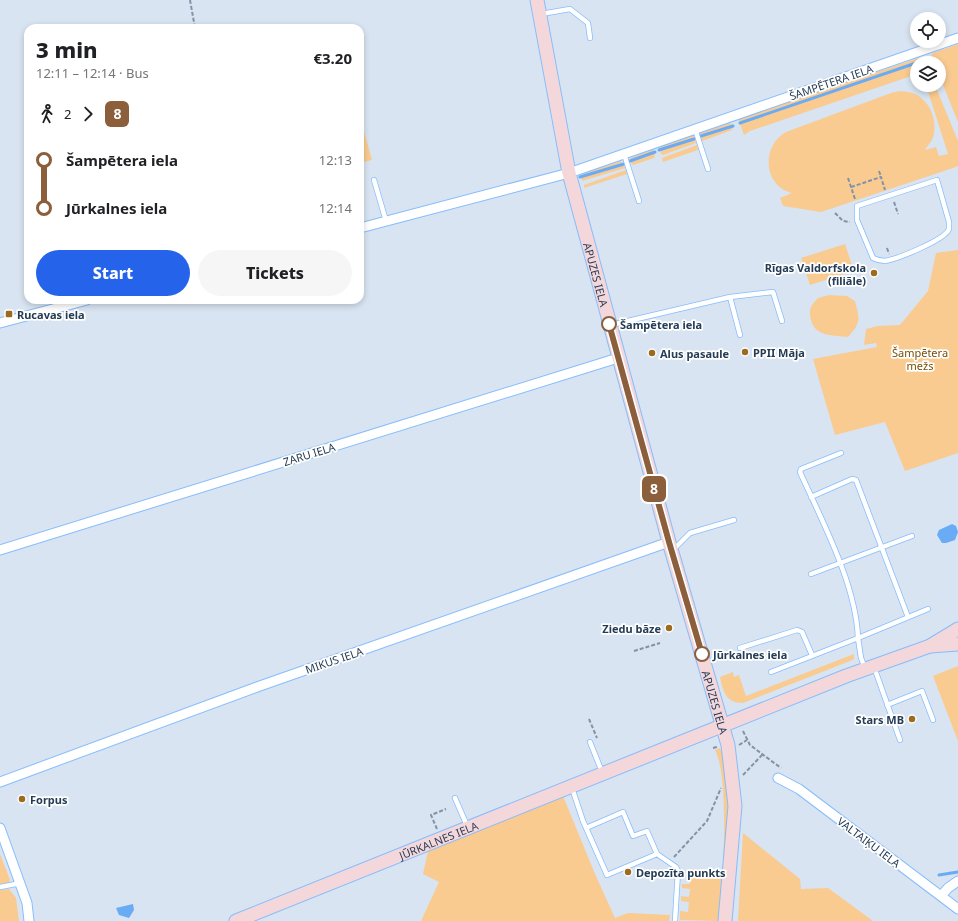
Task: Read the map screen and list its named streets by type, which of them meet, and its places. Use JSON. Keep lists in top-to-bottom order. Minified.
{"streets":{"street":["ŠAMPĒTERA IELA","APUZES IELA","ZARU IELA","MIKUS IELA","JŪRKALNES IELA","VALTAIĶU IELA"]},"crossings":[["ŠAMPĒTERA IELA","APUZES IELA"],["APUZES IELA","ZARU IELA"],["APUZES IELA","MIKUS IELA"],["APUZES IELA","JŪRKALNES IELA"]],"parks":["Šampētera mežs"],"places":{"other":["Rīgas Valdorfskola (filiāle)","Šampētera iela","PPII Māja","Alus pasaule","Ziedu bāze","Jūrkalnes iela","Stars MB","Forpus","Depozīta punkts"],"transit":["Rucavas iela"]},"lines":["bus line 8"],"page":{"on_map":"8","heading":["3 min","12:11 – 12:14 · Bus","€3.20"],"legs":["2","8"],"list":[{"name":"Šampētera iela","value":"12:13"},{"name":"Jūrkalnes iela","value":"12:14"}],"buttons":["Start","Tickets"]}}
